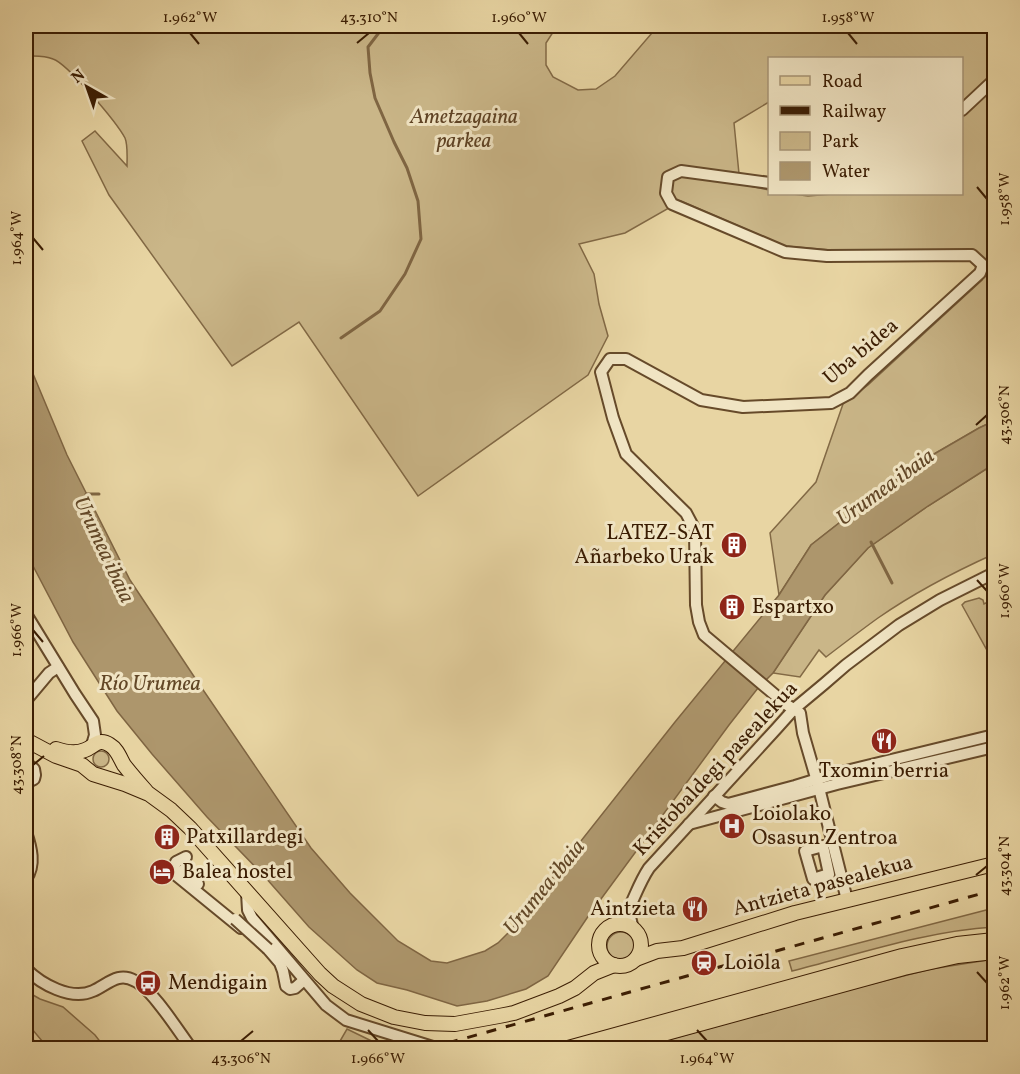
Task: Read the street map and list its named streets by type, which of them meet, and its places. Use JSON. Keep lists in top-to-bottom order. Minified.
{"streets":{"main road":["Antzieta pasealekua"],"street":["Uba bidea","Kristobaldegi pasealekua"]},"crossings":[["Uba bidea","Kristobaldegi pasealekua"],["Kristobaldegi pasealekua","Antzieta pasealekua"]],"water":["Urumea ibaia","Río Urumea"],"parks":["Ametzagaina parkea"],"places":{"building":["LATEZ-SAT Añarbeko Urak","Espartxo","Patxillardegi"],"restaurant":["Txomin berria","Aintzieta"],"hospital":["Loiolako Osasun Zentroa"],"hotel":["Balea hostel"],"station":["Loiola"],"bus stop":["Mendigain"]},"legend":["Road","Railway","Park","Water"],"north":"top left","coordinates":["1.962°W","43.310°N","1.960°W","1.958°W","1.964°W","43.306°N","1.966°W","43.308°N","43.304°N"]}
